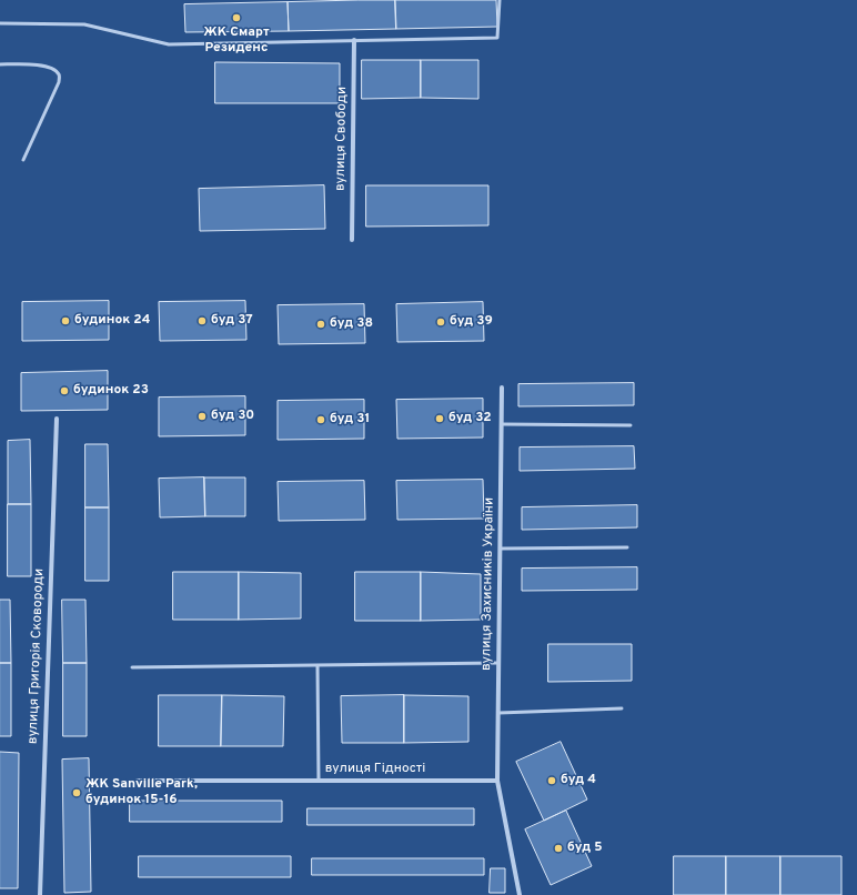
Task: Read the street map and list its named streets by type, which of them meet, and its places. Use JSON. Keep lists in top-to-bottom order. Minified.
{"streets":{"street":["вулиця Свободи","вулиця Захисників України","вулиця Григорія Сковороди","вулиця Гідності"]},"crossings":[["вулиця Захисників України","вулиця Гідності"]],"places":["ЖК Смарт Резиденс","будинок 24","буд 37","буд 39","буд 38","будинок 23","буд 30","буд 32","буд 31","буд 4","ЖК Sanville Park, будинок 15-16","буд 5"]}
